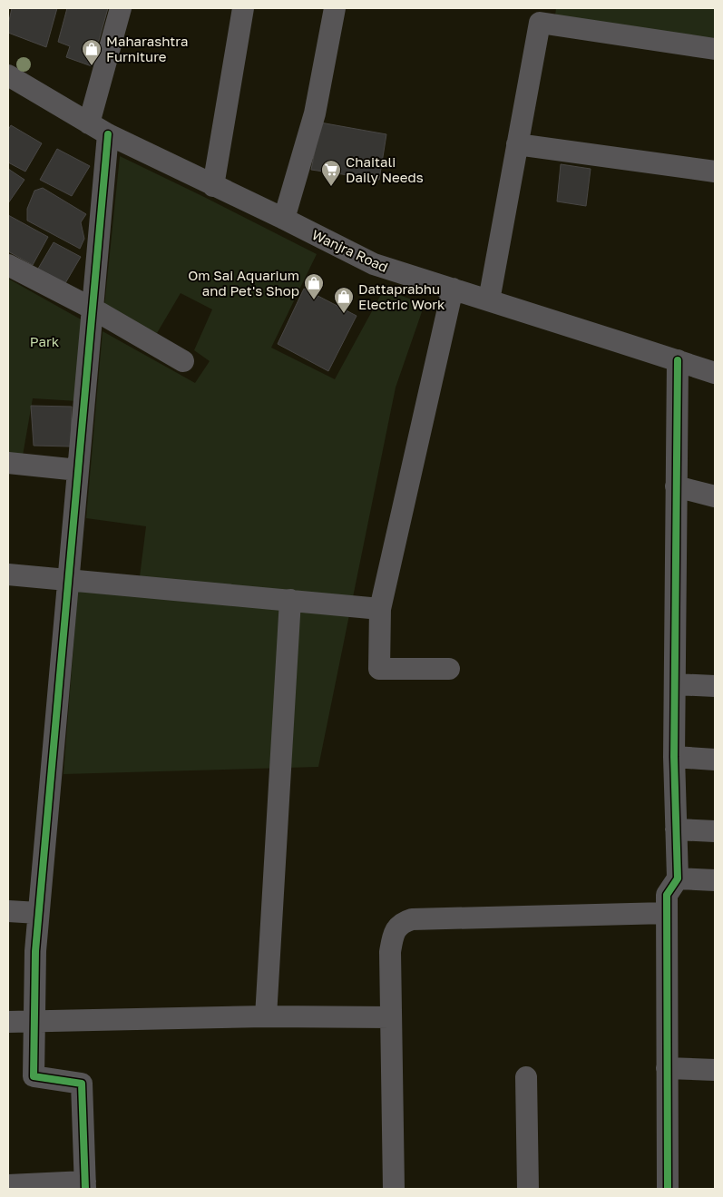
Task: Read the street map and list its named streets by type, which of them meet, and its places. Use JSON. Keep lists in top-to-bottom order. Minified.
{"streets":{"street":["Wanjra Road"]},"parks":["Park"],"places":{"shop":["Maharashtra Furniture","Om Sai Aquarium and Pet's Shop","Dattaprabhu Electric Work"],"supermarket":["Chaitali Daily Needs"]}}
